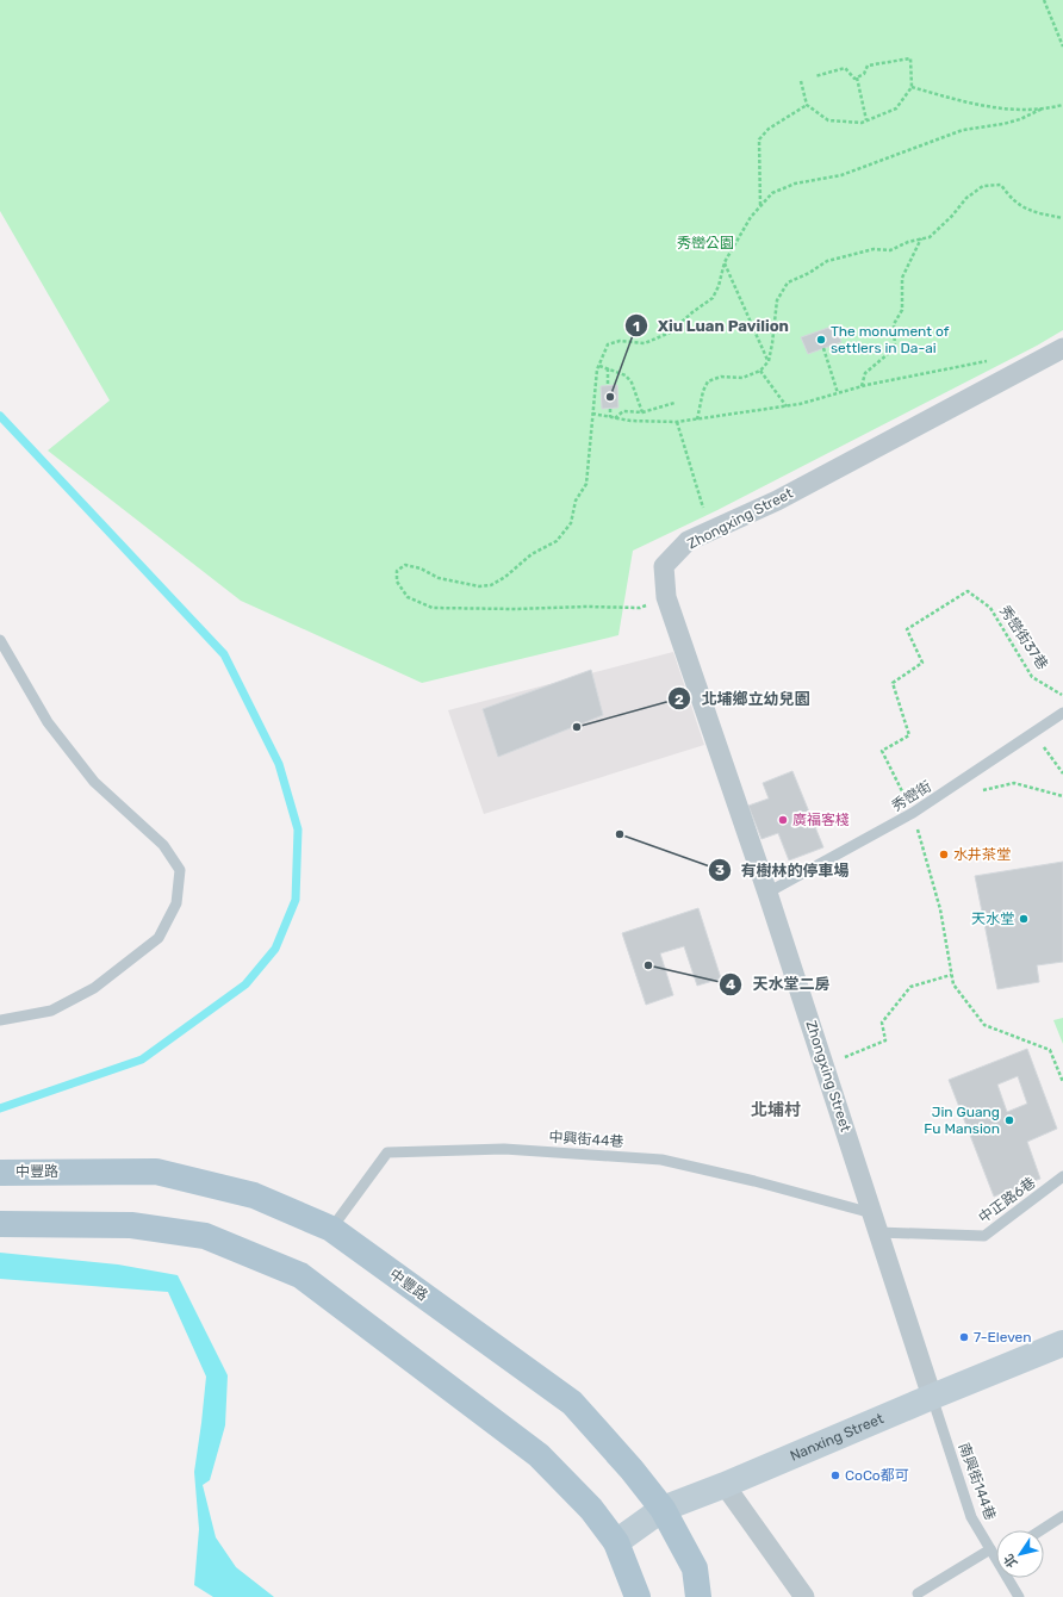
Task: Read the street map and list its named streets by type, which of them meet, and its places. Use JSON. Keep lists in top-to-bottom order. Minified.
{"streets":{"main road":["中豐路"],"street":["Zhongxing Street","Nanxing Street"],"lane":["秀巒街","中興街44巷","中正路6巷","南興街144巷"],"path":["秀巒街37巷"]},"crossings":[["Zhongxing Street","秀巒街"],["Zhongxing Street","中興街44巷"],["Zhongxing Street","中正路6巷"],["Zhongxing Street","Nanxing Street"],["Zhongxing Street","南興街144巷"],["秀巒街37巷","秀巒街"],["中興街44巷","中豐路"],["中豐路","Nanxing Street"],["Nanxing Street","南興街144巷"]],"districts":["北埔村"],"parks":["秀巒公園"],"places":["The monument of settlers in Da-ai","Xiu Luan Pavilion","北埔鄉立幼兒園","廣福客棧","有樹林的停車場","水井茶堂","天水堂","天水堂二房","Jin Guang Fu Mansion","7-Eleven","CoCo都可"],"north":"bottom left"}
